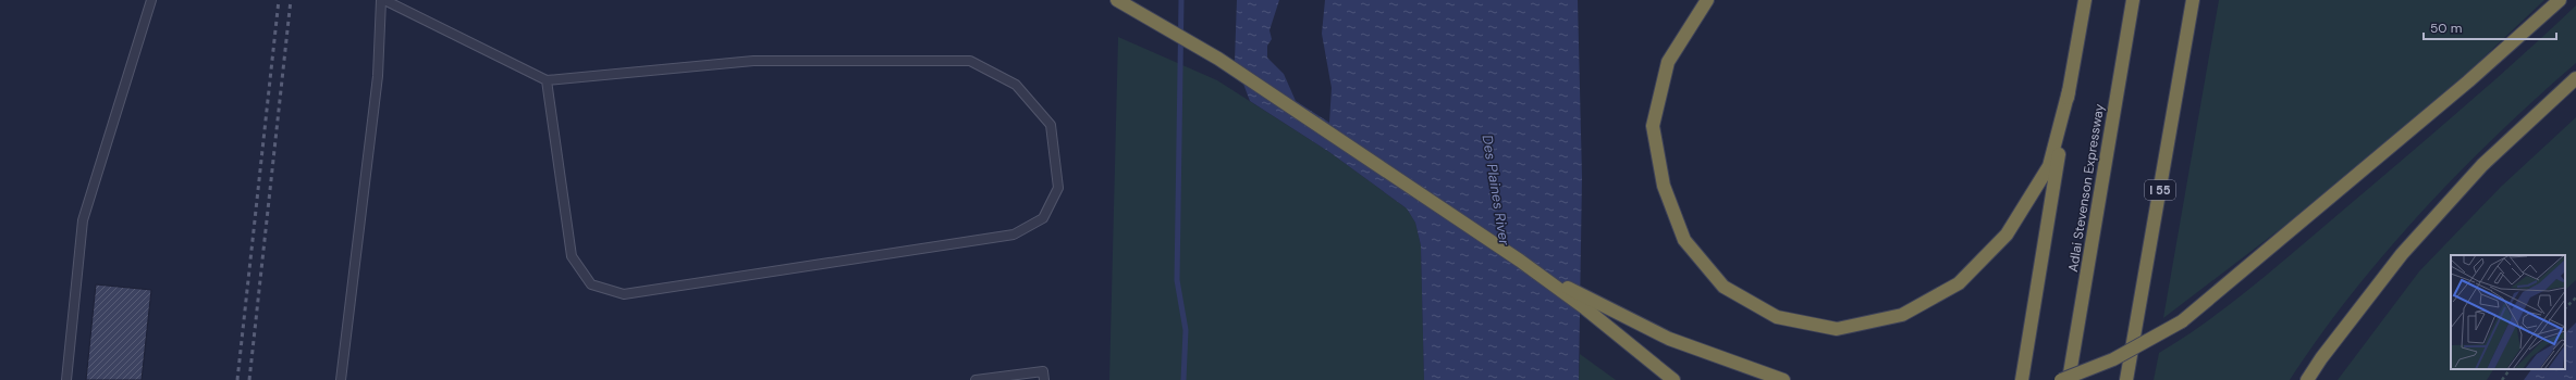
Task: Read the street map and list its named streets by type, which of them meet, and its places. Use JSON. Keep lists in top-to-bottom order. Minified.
{"streets":{"highway":["Adlai Stevenson Expressway","I 55"]},"water":["Des Plaines River"],"scale_bar":"50 m"}
